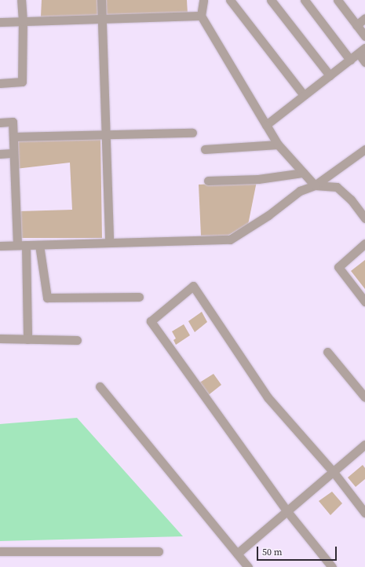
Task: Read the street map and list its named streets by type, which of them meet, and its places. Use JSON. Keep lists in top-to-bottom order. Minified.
{"scale_bar":"50 m"}
